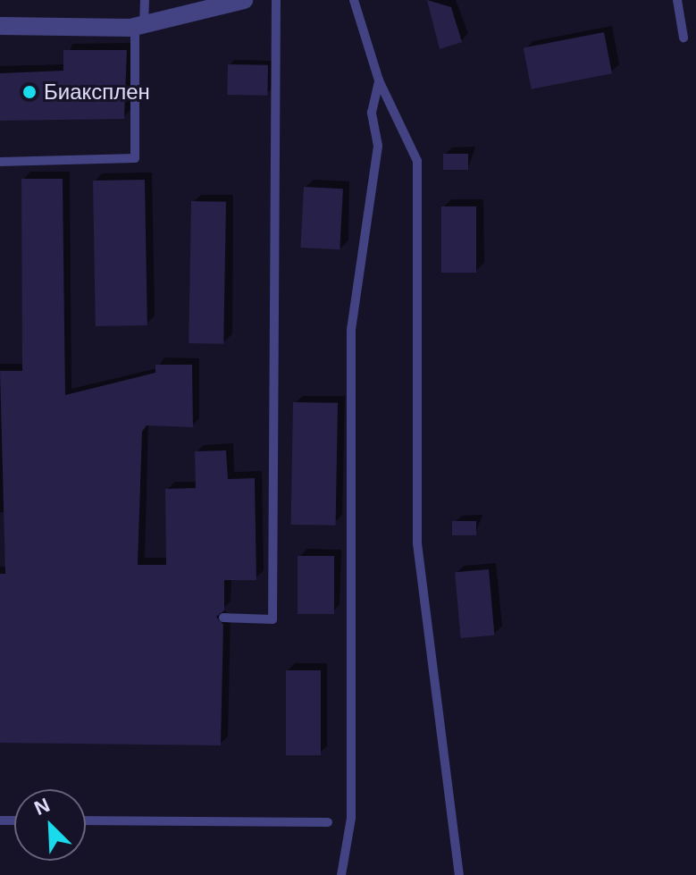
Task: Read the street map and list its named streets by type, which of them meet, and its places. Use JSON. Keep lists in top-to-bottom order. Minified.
{"places":["Биаксплен"],"north":"top left"}
